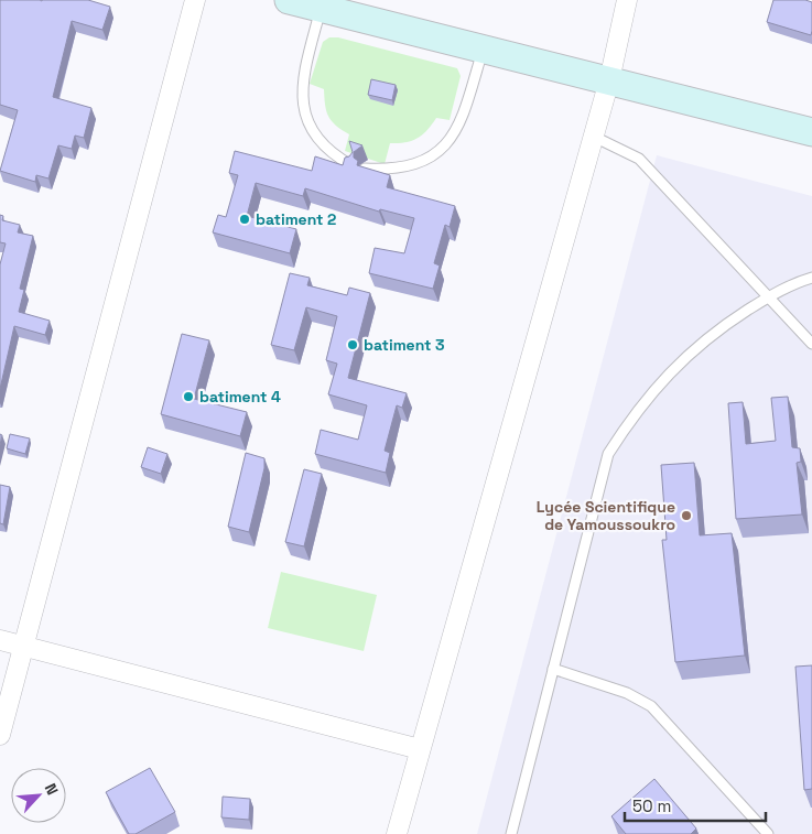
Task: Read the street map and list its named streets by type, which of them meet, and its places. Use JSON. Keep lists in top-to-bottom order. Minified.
{"places":["batiment 2","batiment 3","batiment 4","Lycée Scientifique de Yamoussoukro"],"scale_bar":"50 m","north":"top right"}
